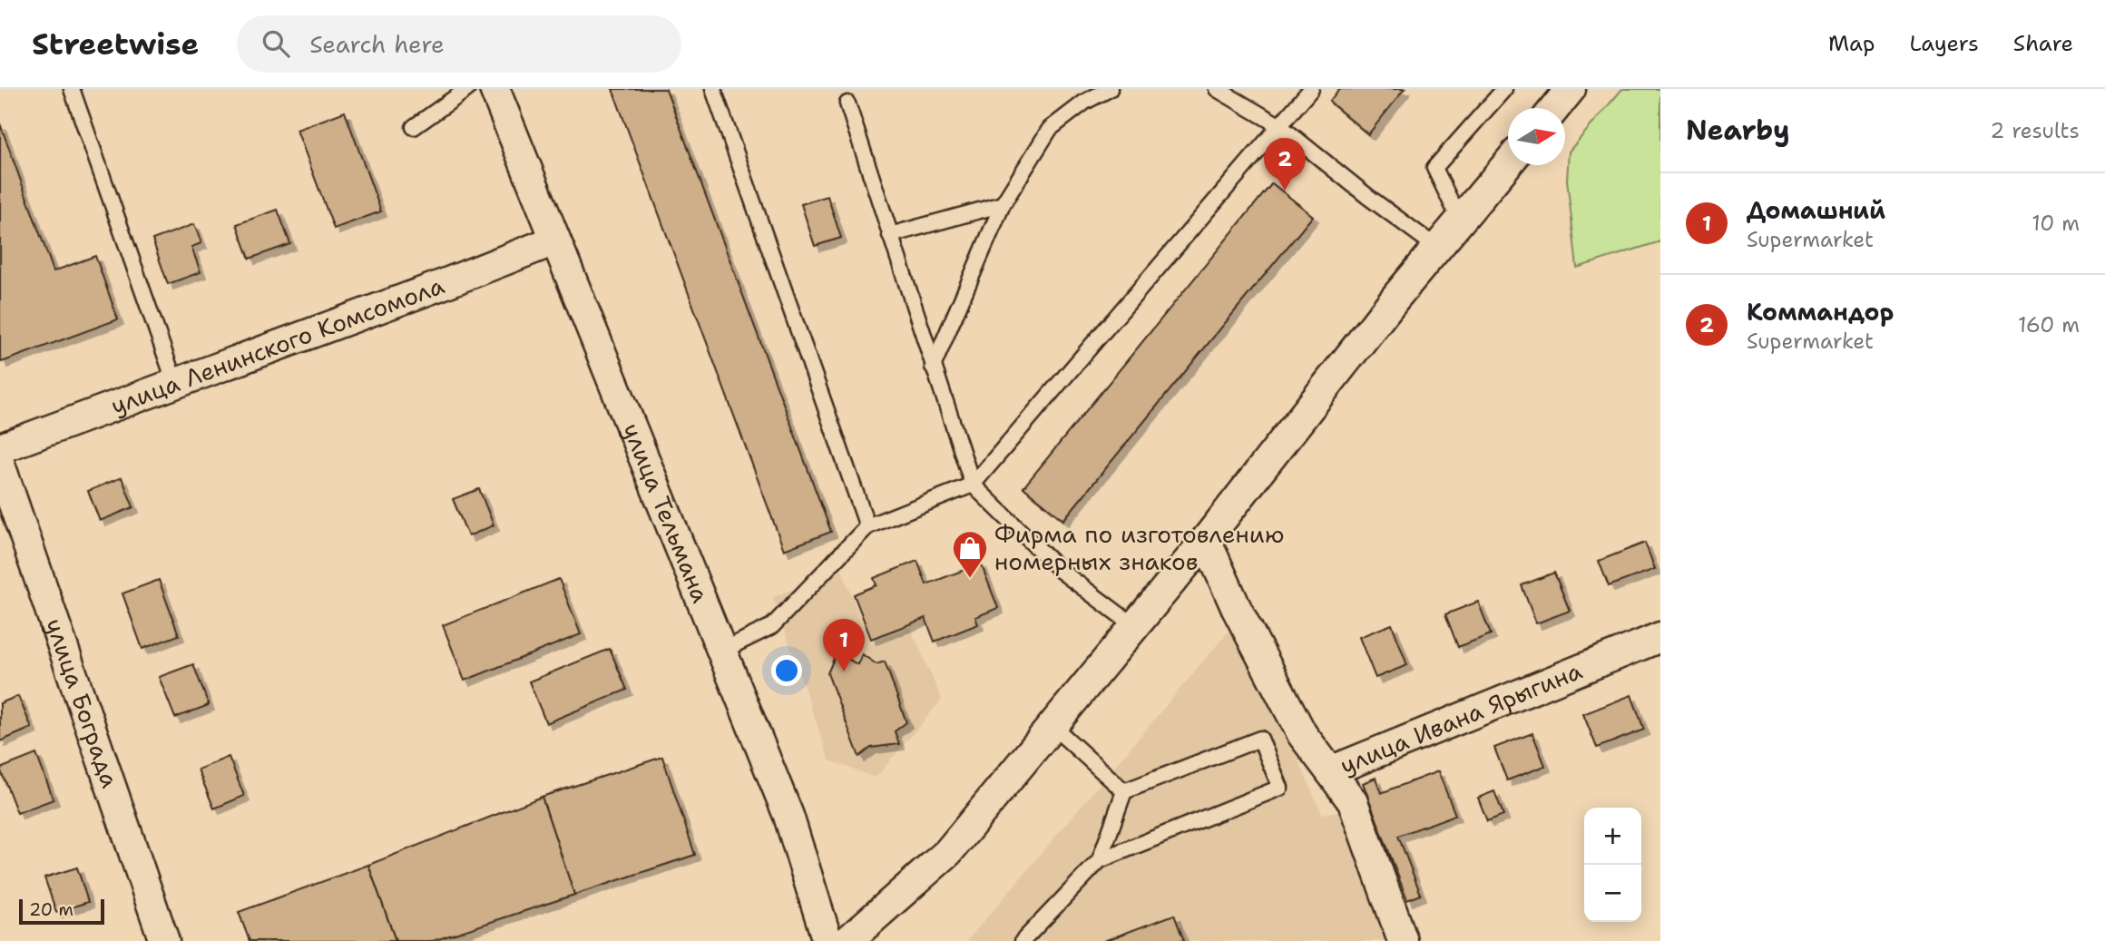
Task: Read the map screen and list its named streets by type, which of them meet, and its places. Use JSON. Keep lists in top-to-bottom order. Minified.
{"streets":{"street":["улица Ленинского Комсомола","улица Тельмана","улица Бограда","улица Ивана Ярыгина"]},"crossings":[["улица Ленинского Комсомола","улица Тельмана"]],"places":{"shop":["Фирма по изготовлению номерных знаков"]},"scale_bar":"20 m","north":"right","page":{"header":"Streetwise","search":"Search here","nav":["Map","Layers","Share"],"heading":["Nearby","2 results"],"pins":["2","1"],"list":[{"mark":"1","name":"Домашний","note":"Supermarket","value":"10 m"},{"mark":"2","name":"Коммандор","note":"Supermarket","value":"160 m"}],"map_buttons":["+","−"],"scale":"20 m"}}
